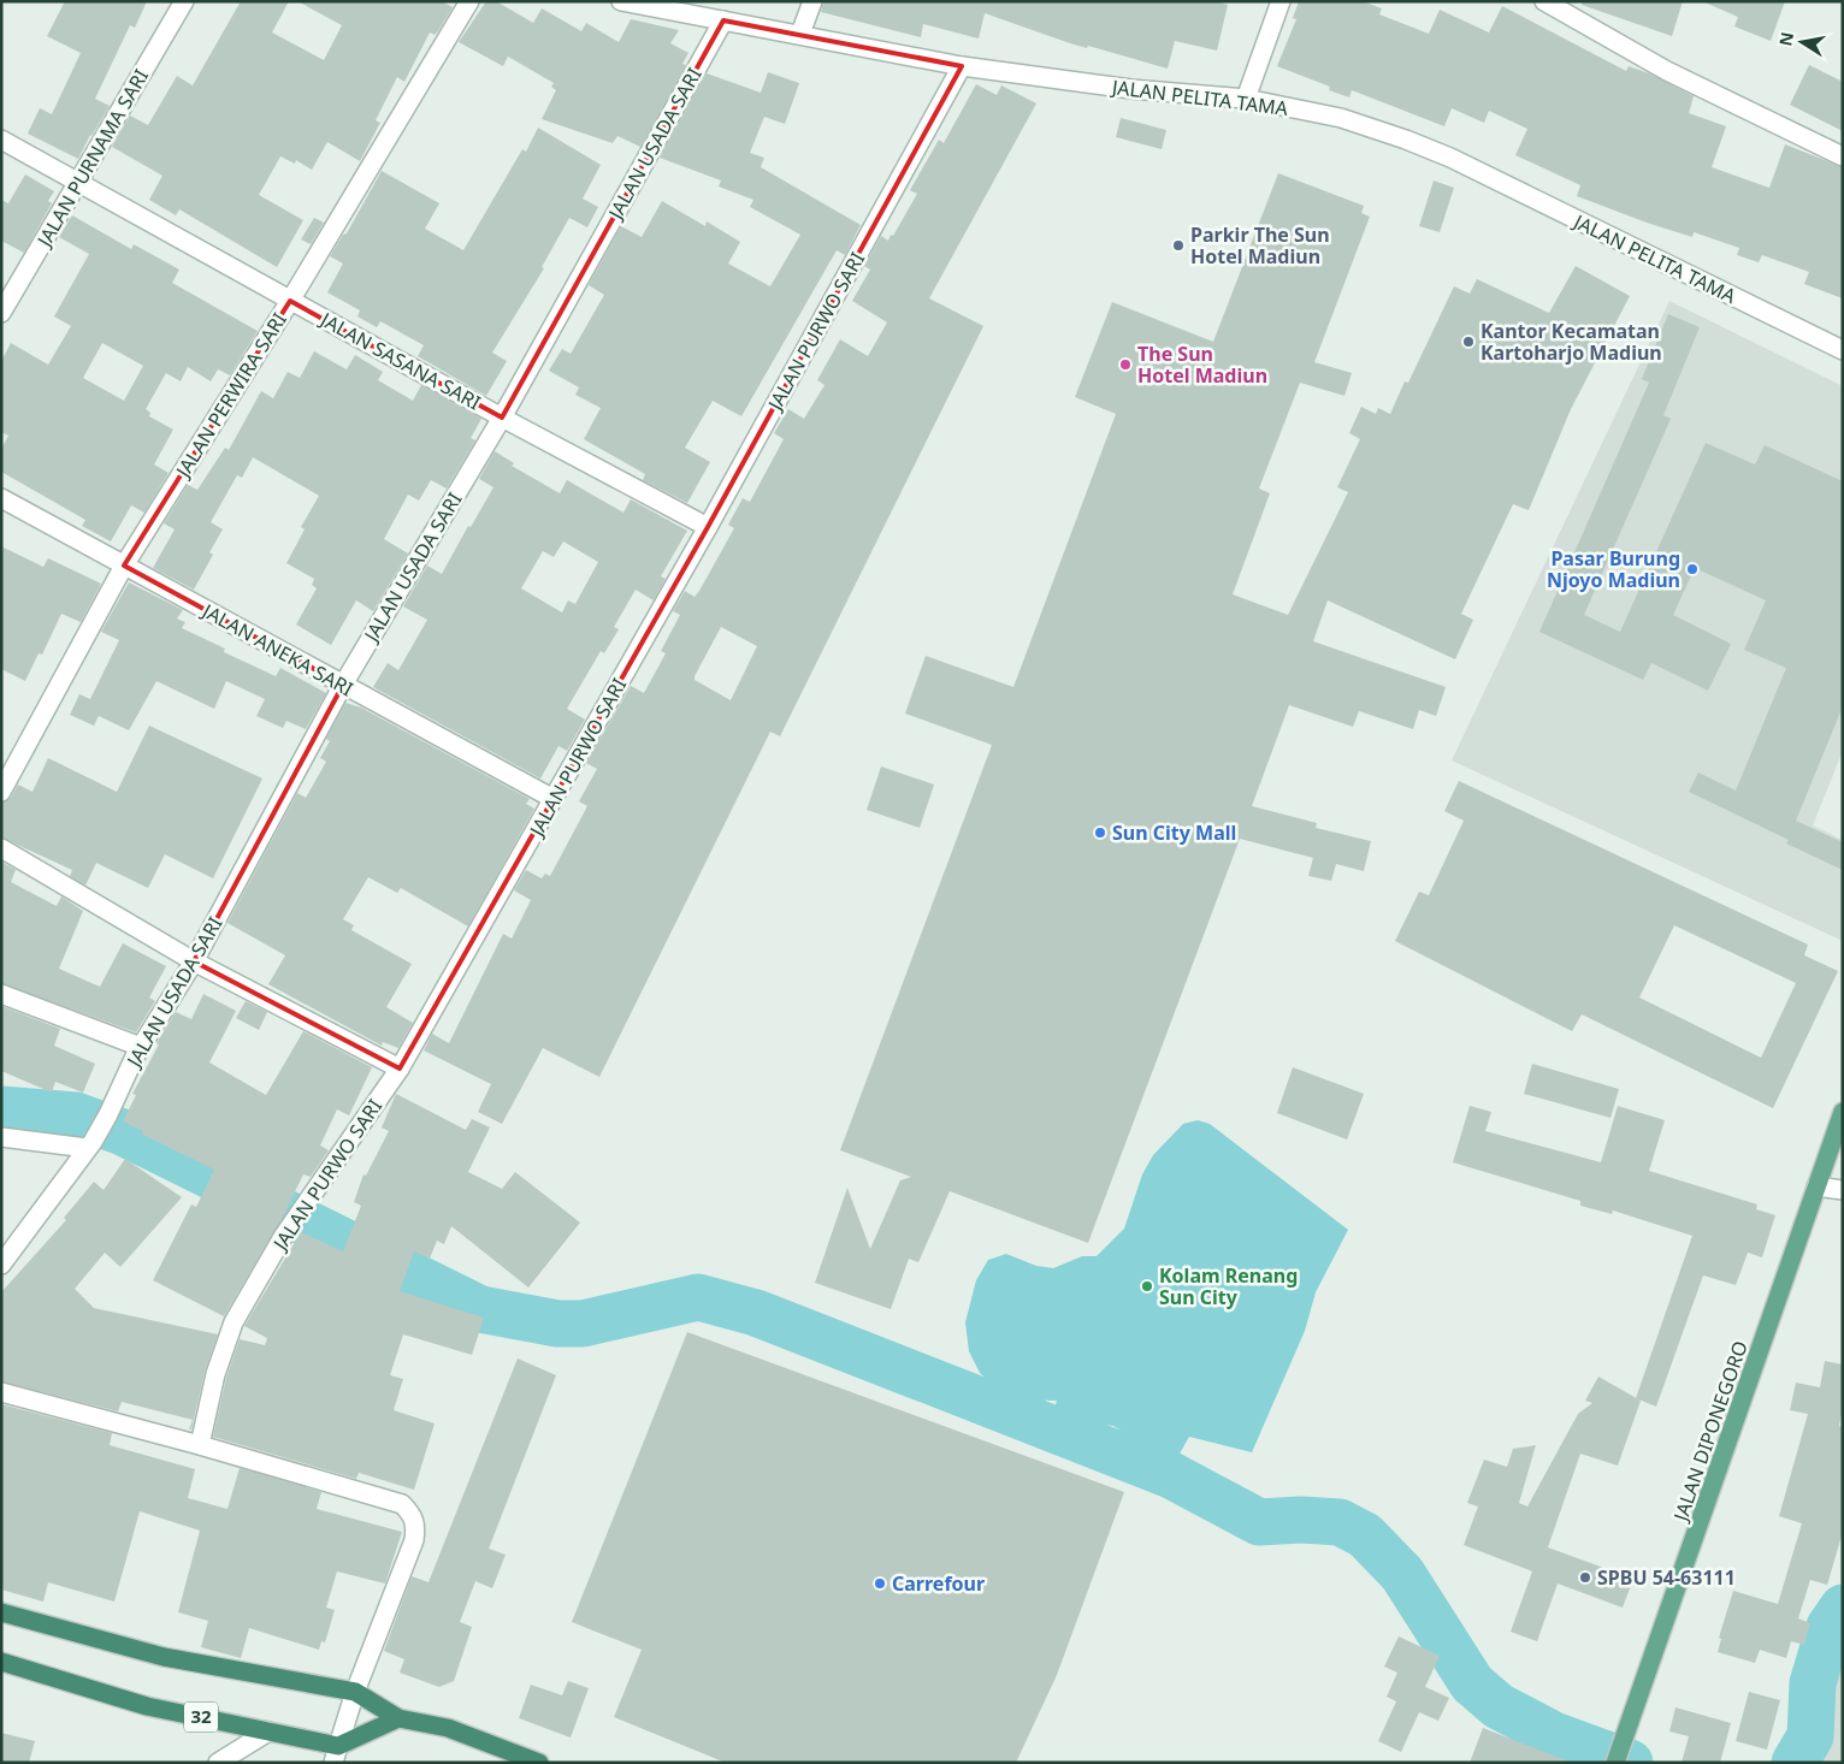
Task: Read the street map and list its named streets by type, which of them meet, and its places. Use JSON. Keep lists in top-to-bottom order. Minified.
{"streets":{"highway":["32"],"main road":["JALAN DIPONEGORO"],"street":["JALAN PELITA TAMA","JALAN USADA SARI","JALAN PURNAMA SARI","JALAN PURWO SARI","JALAN SASANA SARI","JALAN PERWIRA SARI","JALAN ANEKA SARI"]},"crossings":[["JALAN PELITA TAMA","JALAN USADA SARI"],["JALAN PELITA TAMA","JALAN PURWO SARI"],["JALAN USADA SARI","JALAN SASANA SARI"],["JALAN USADA SARI","JALAN ANEKA SARI"],["JALAN PURNAMA SARI","JALAN SASANA SARI"],["JALAN PURWO SARI","JALAN SASANA SARI"],["JALAN PURWO SARI","JALAN ANEKA SARI"],["JALAN SASANA SARI","JALAN PERWIRA SARI"],["JALAN PERWIRA SARI","JALAN ANEKA SARI"]],"places":["Parkir The Sun Hotel Madiun","Kantor Kecamatan Kartoharjo Madiun","The Sun Hotel Madiun","Pasar Burung Njoyo Madiun","Sun City Mall","Kolam Renang Sun City","SPBU 54-63111","Carrefour"],"north":"left"}
